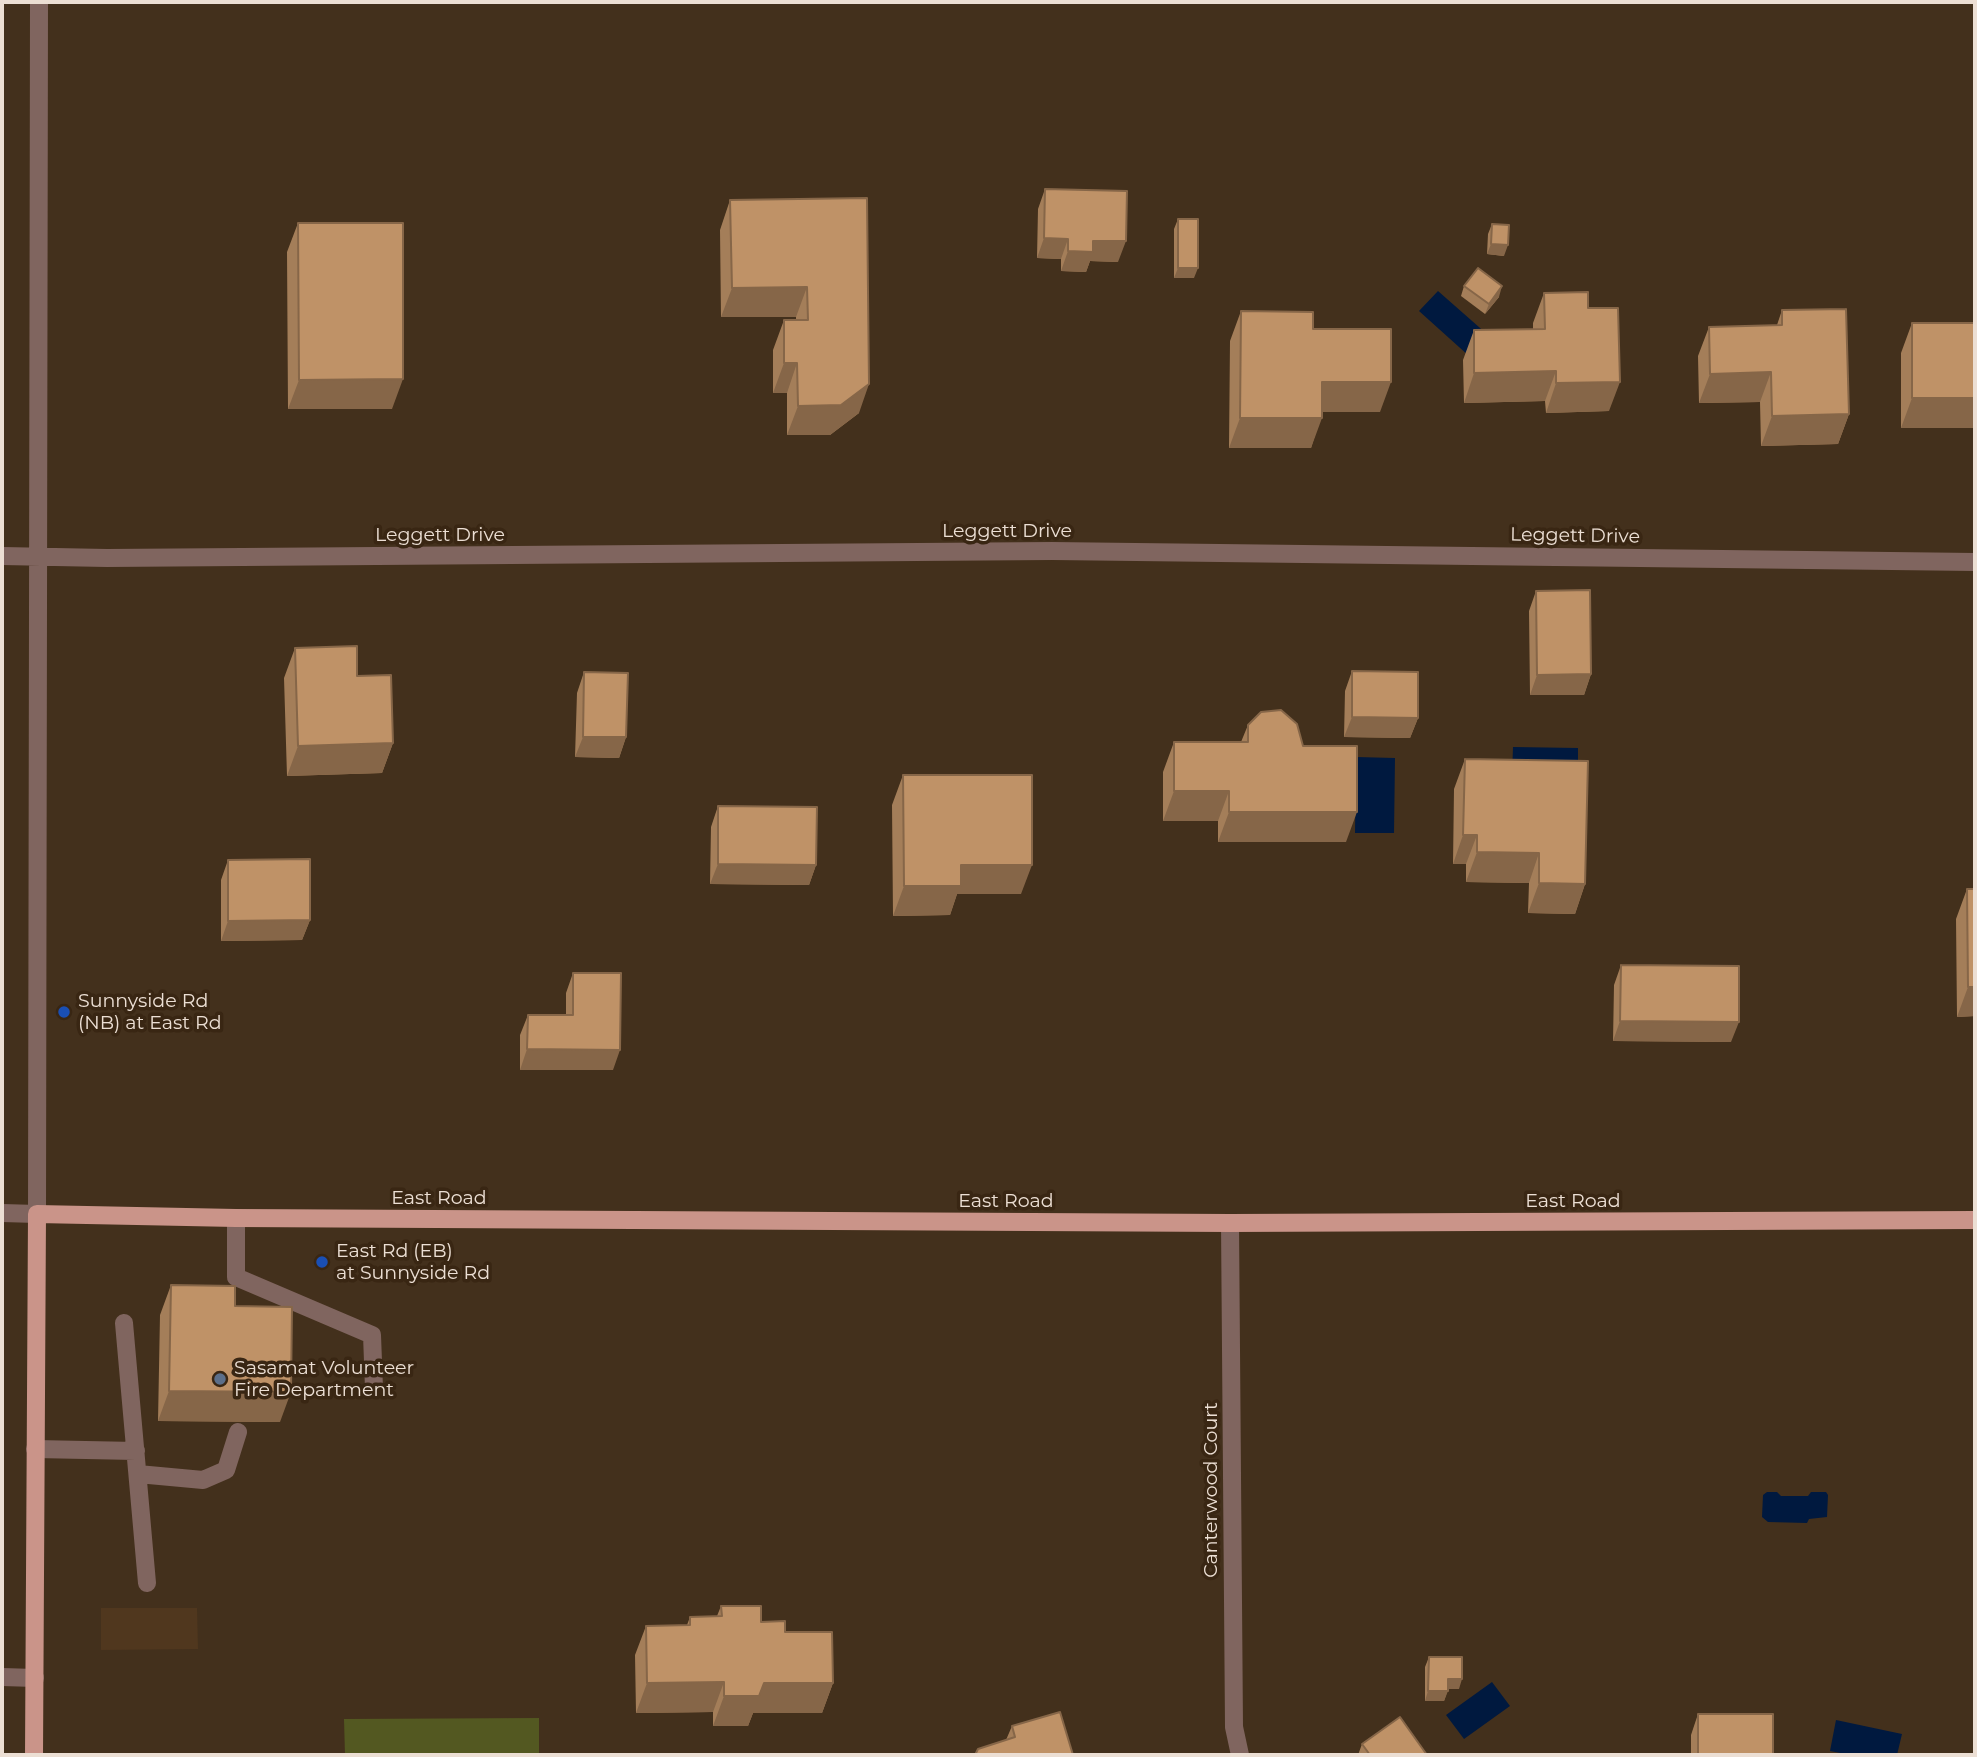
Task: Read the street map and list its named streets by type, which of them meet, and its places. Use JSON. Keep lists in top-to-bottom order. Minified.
{"streets":{"main road":["East Road"],"street":["Leggett Drive","Canterwood Court"]},"crossings":[["East Road","Canterwood Court"]],"places":["Sunnyside Rd (NB) at East Rd","East Rd (EB) at Sunnyside Rd","Sasamat Volunteer Fire Department"]}
